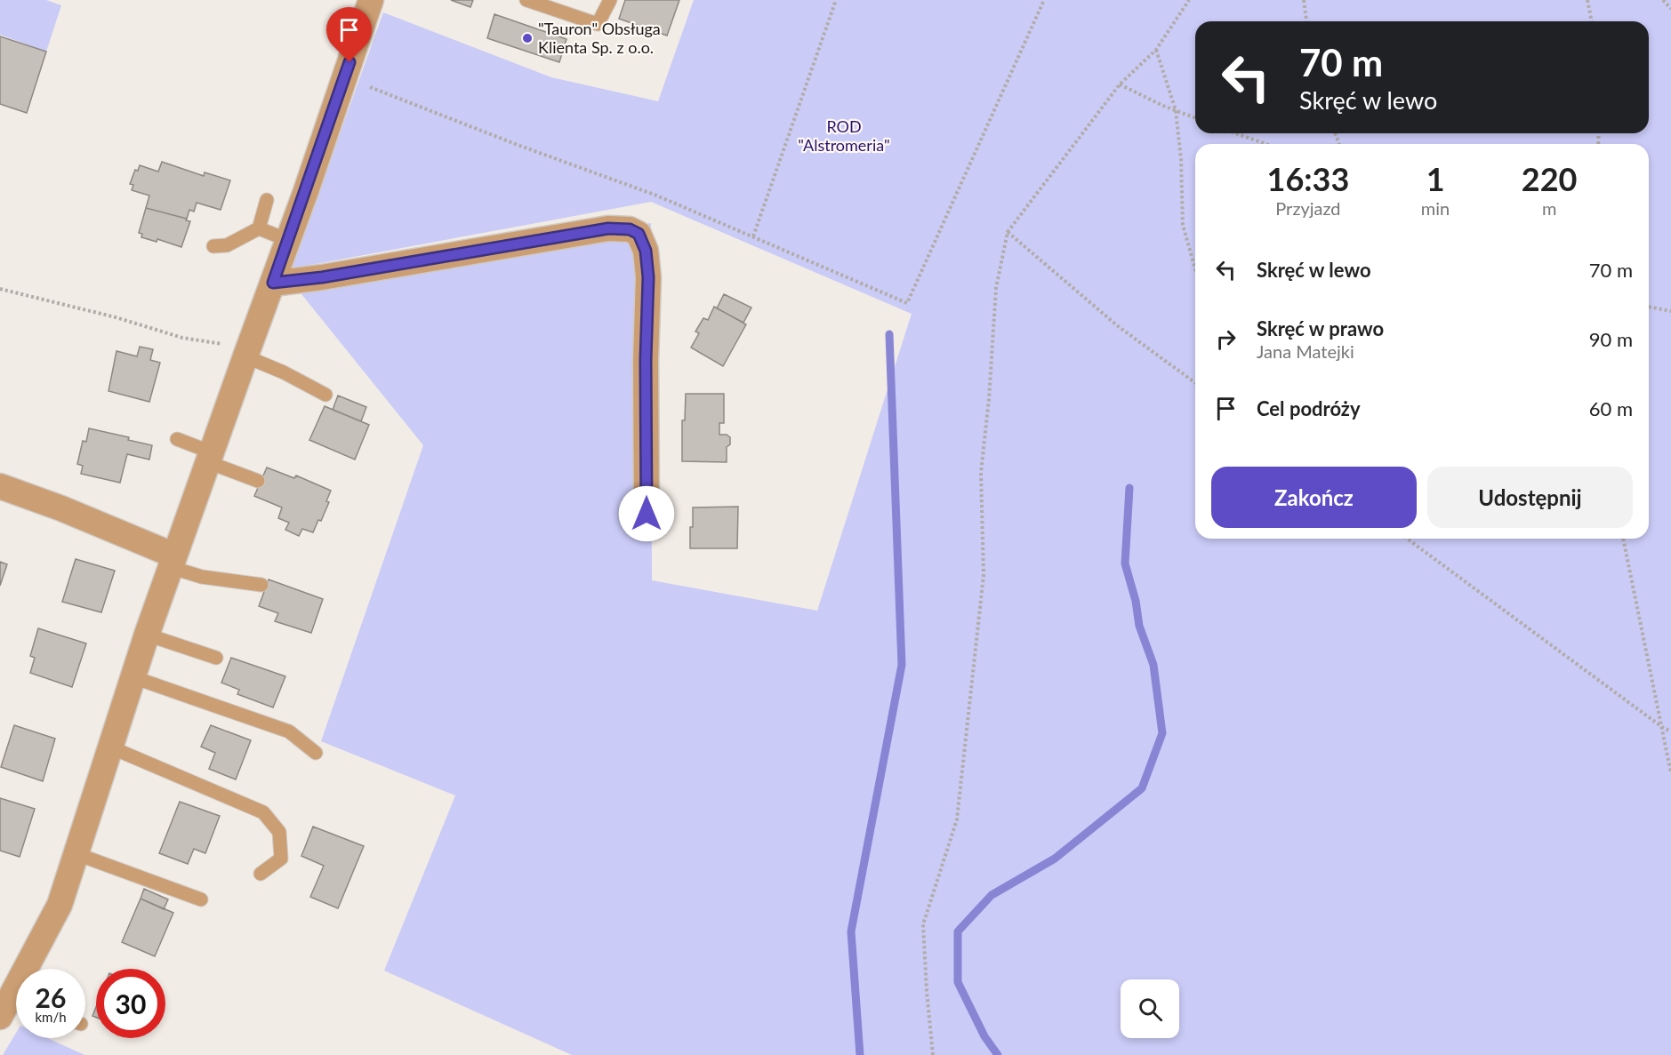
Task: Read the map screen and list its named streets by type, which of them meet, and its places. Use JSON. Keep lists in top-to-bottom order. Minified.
{"parks":["ROD \"Alstromeria\""],"places":["\"Tauron\" Obsługa Klienta Sp. z o.o."],"page":{"turn":["70 m","Skręć w lewo"],"eta":["16:33","Przyjazd","1","min","220","m"],"list":[{"name":"Skręć w lewo","value":"70 m"},{"name":"Skręć w prawo","note":"Jana Matejki","value":"90 m"},{"name":"Cel podróży","value":"60 m"}],"buttons":["Zakończ","Udostępnij"],"speed":"26 km/h","limit":"30"}}
